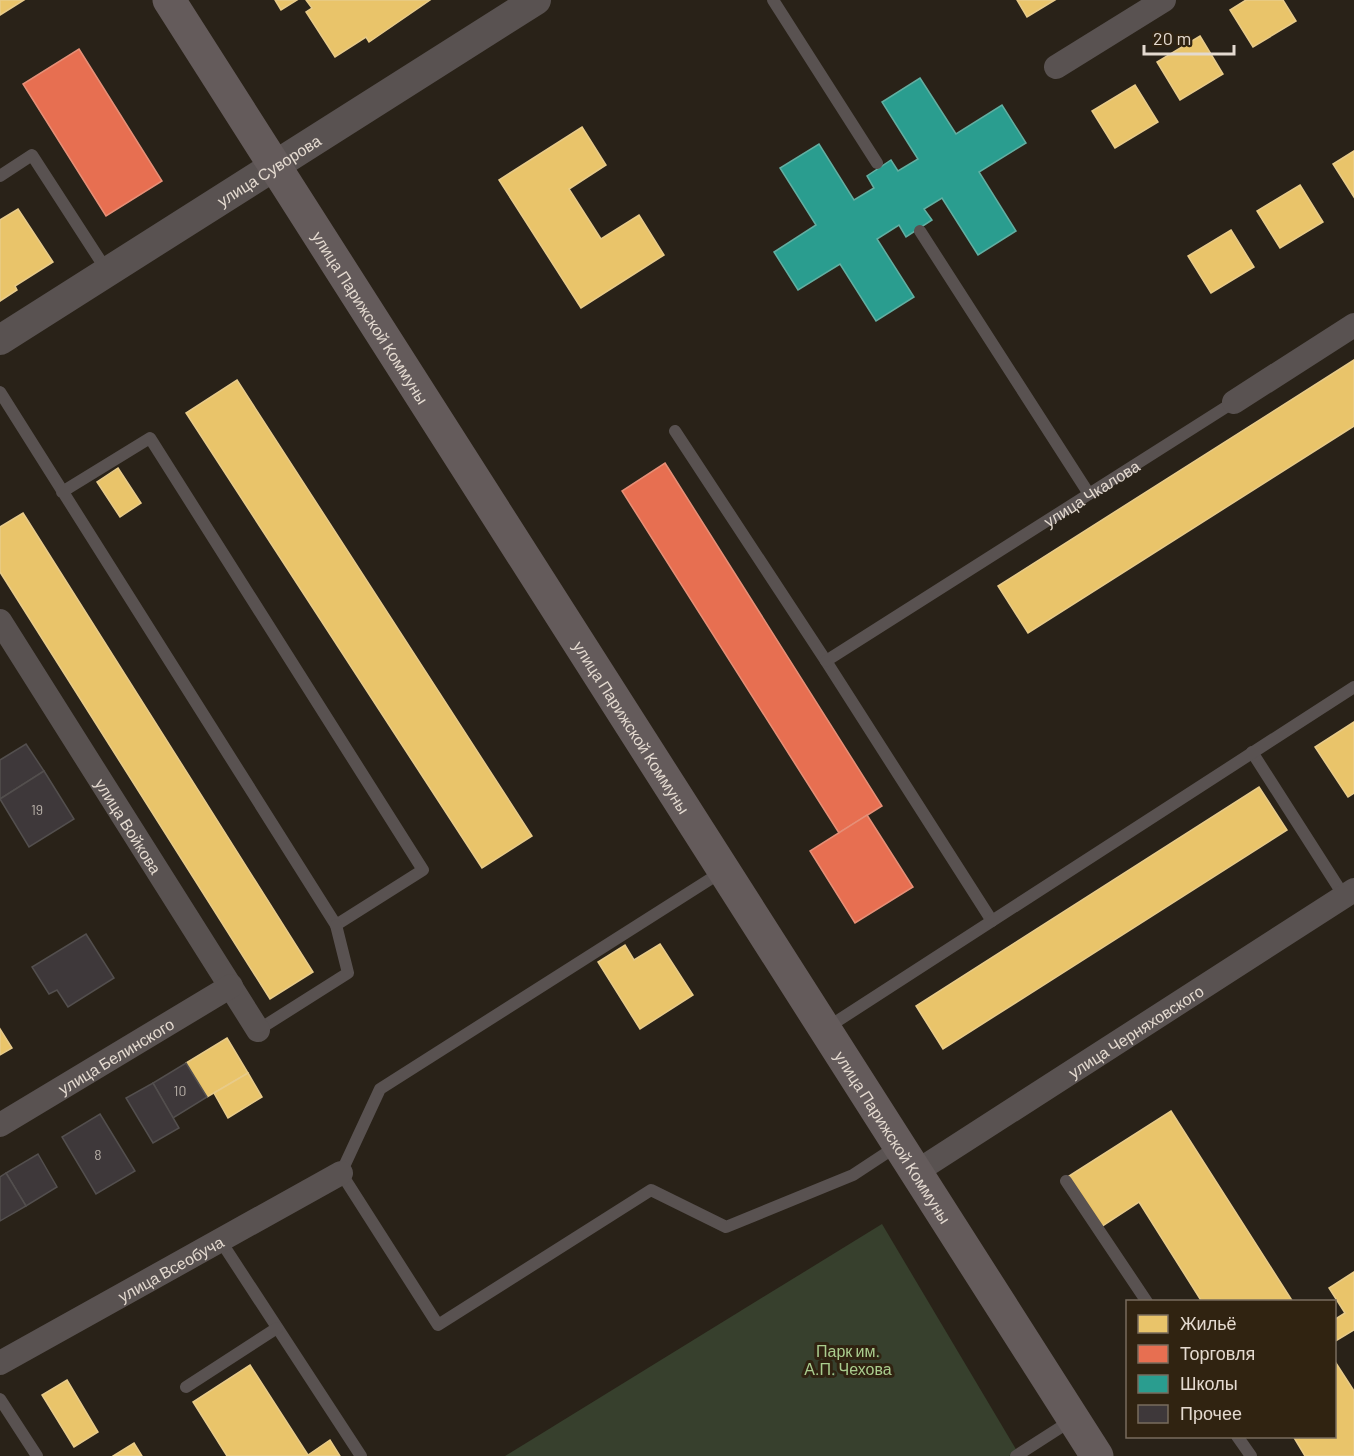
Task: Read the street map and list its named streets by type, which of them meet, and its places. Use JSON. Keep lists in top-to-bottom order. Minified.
{"streets":{"main road":["улица Парижской Коммуны"],"street":["улица Суворова","улица Чкалова","улица Войкова","улица Черняховского","улица Белинского","улица Всеобуча"]},"crossings":[["улица Суворова","улица Парижской Коммуны"],["улица Парижской Коммуны","улица Черняховского"],["улица Войкова","улица Белинского"]],"parks":["Парк им. А.П. Чехова"],"house_numbers":["19","10","8"],"legend":["Жильё","Торговля","Школы","Прочее"],"scale_bar":"20 m"}
